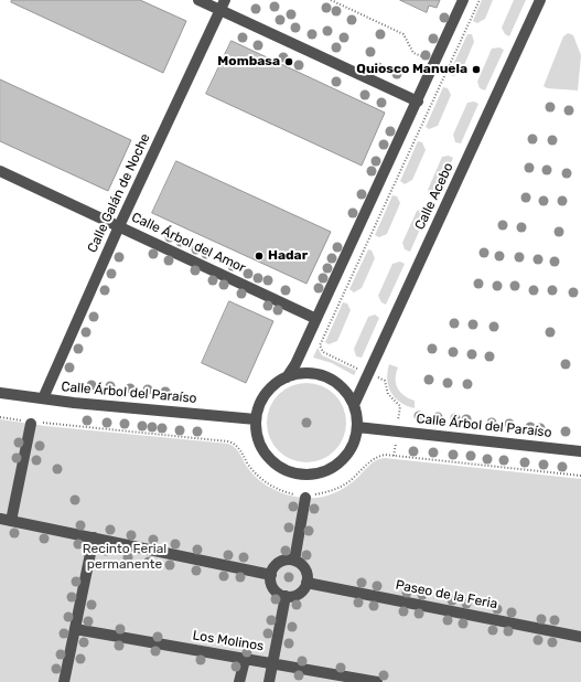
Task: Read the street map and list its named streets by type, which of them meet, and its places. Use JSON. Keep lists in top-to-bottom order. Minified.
{"streets":{"street":["Calle Galán de Noche","Calle Acebo","Calle Árbol del Amor","Calle Árbol del Paraíso","Paseo de la Feria","Los Molinos"]},"crossings":[["Calle Galán de Noche","Calle Árbol del Amor"],["Calle Galán de Noche","Calle Árbol del Paraíso"],["Calle Acebo","Calle Árbol del Paraíso"]],"parks":["Recinto Ferial permanente"],"places":["Mombasa","Quiosco Manuela","Hadar"]}
